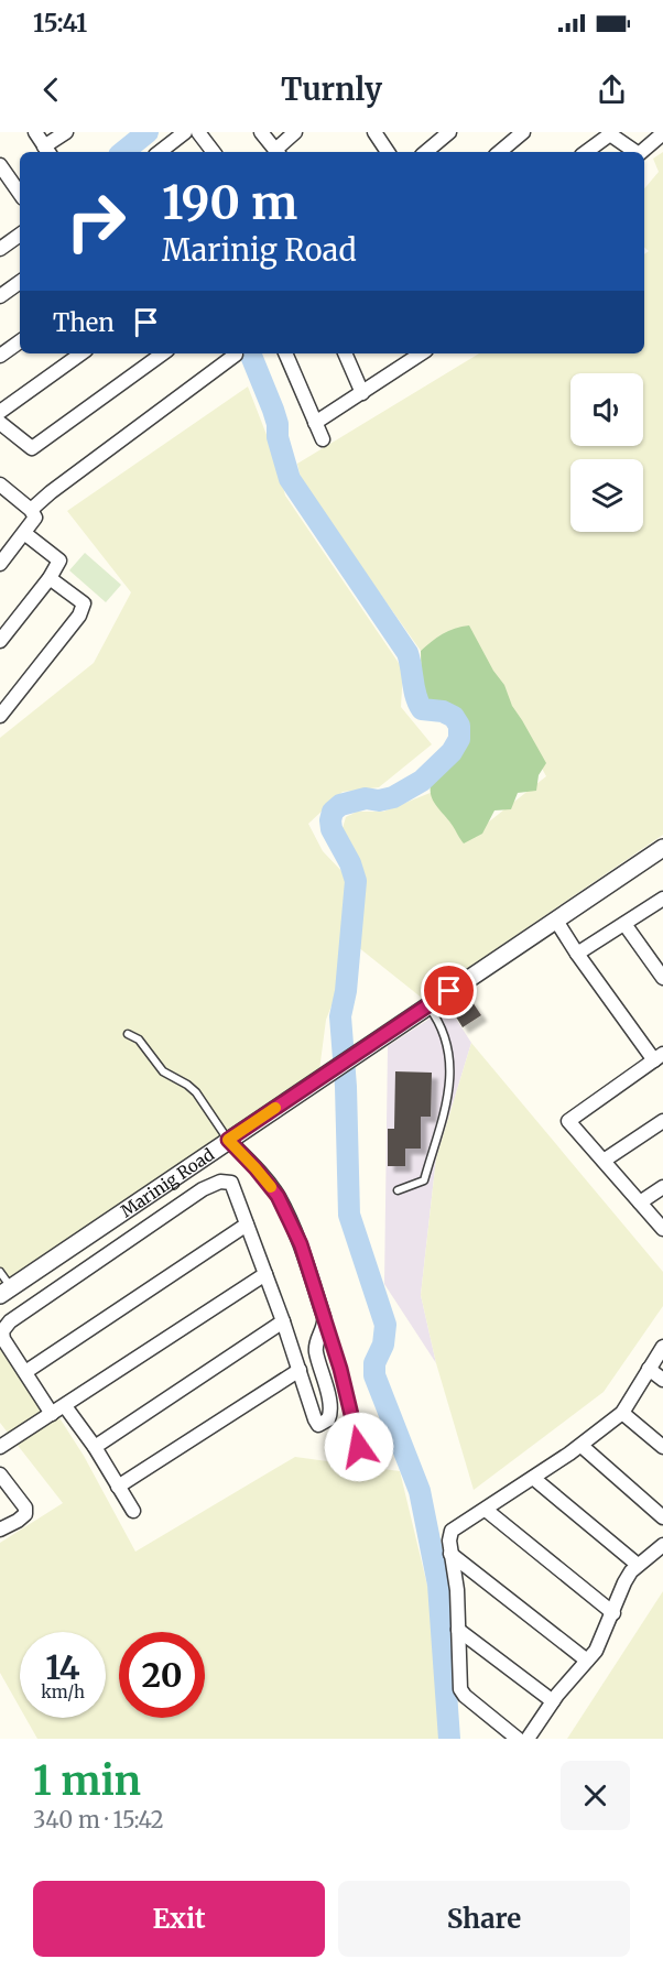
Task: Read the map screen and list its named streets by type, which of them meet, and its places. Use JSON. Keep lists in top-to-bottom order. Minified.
{"streets":{"street":["Marinig Road"]},"page":{"status":"15:41","header":"Turnly","turn":["190 m","Marinig Road"],"then":"Then","speed":"14 km/h","limit":"20","heading":["1 min","340 m · 15:42"],"buttons":["Exit","Share"]}}
